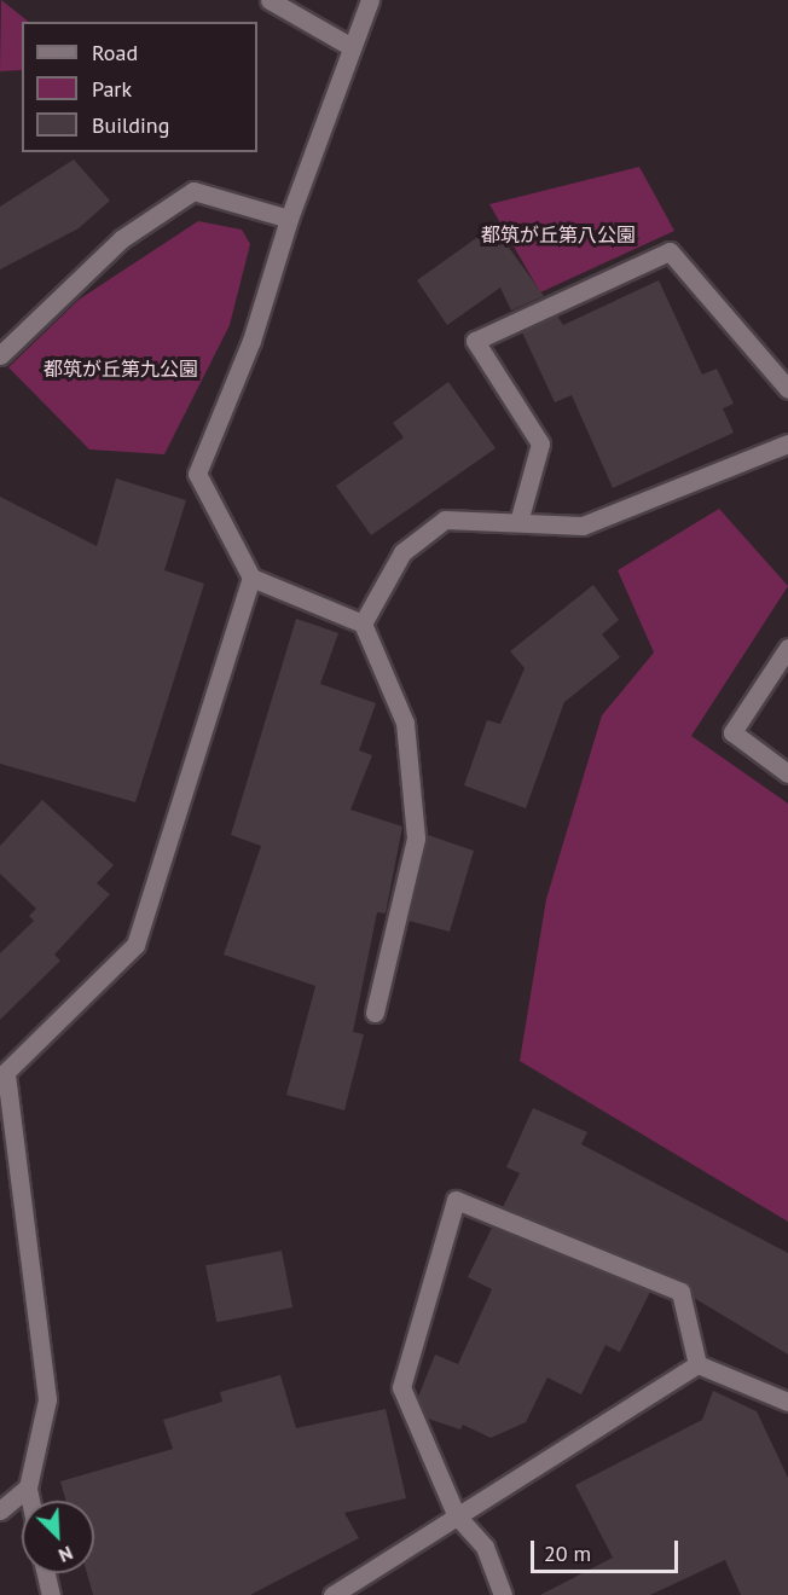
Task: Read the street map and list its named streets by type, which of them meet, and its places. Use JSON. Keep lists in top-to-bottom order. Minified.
{"parks":["都筑が丘第八公園","都筑が丘第九公園"],"legend":["Road","Park","Building"],"scale_bar":"20 m","north":"bottom right"}
